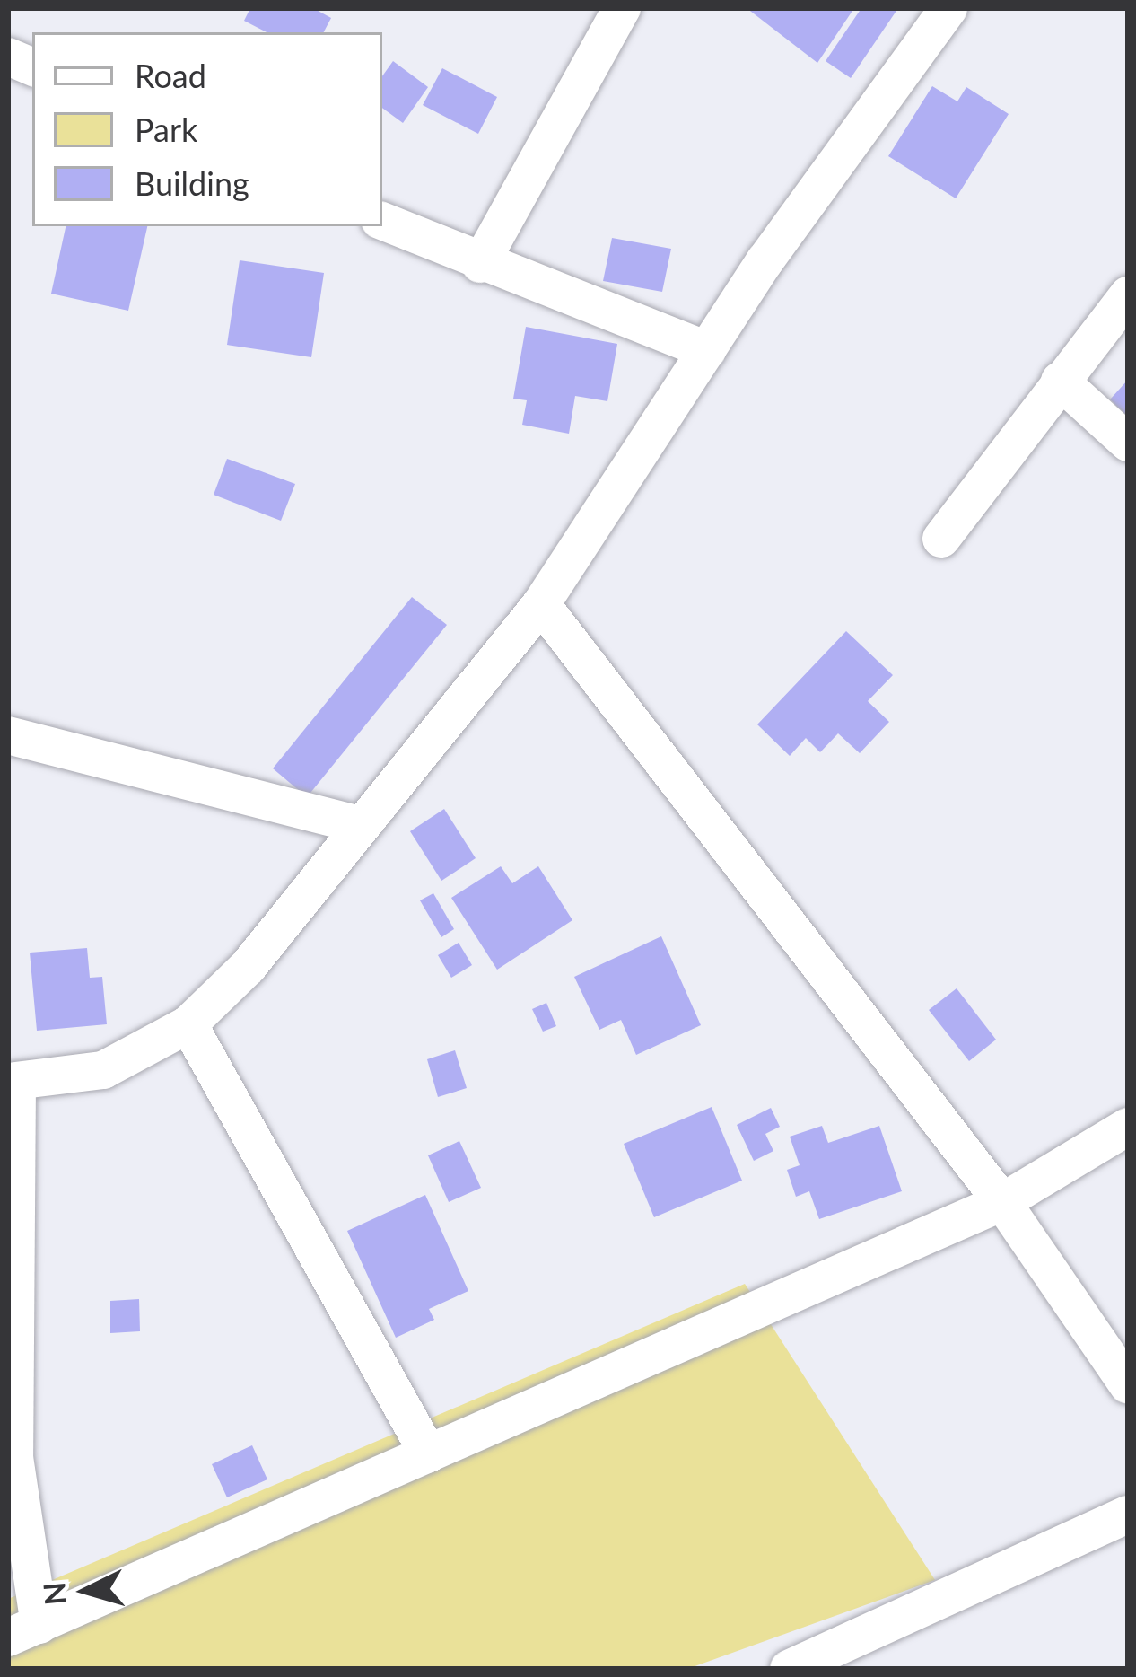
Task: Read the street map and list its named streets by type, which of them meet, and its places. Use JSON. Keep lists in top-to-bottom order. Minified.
{"legend":["Road","Park","Building"],"north":"left"}
